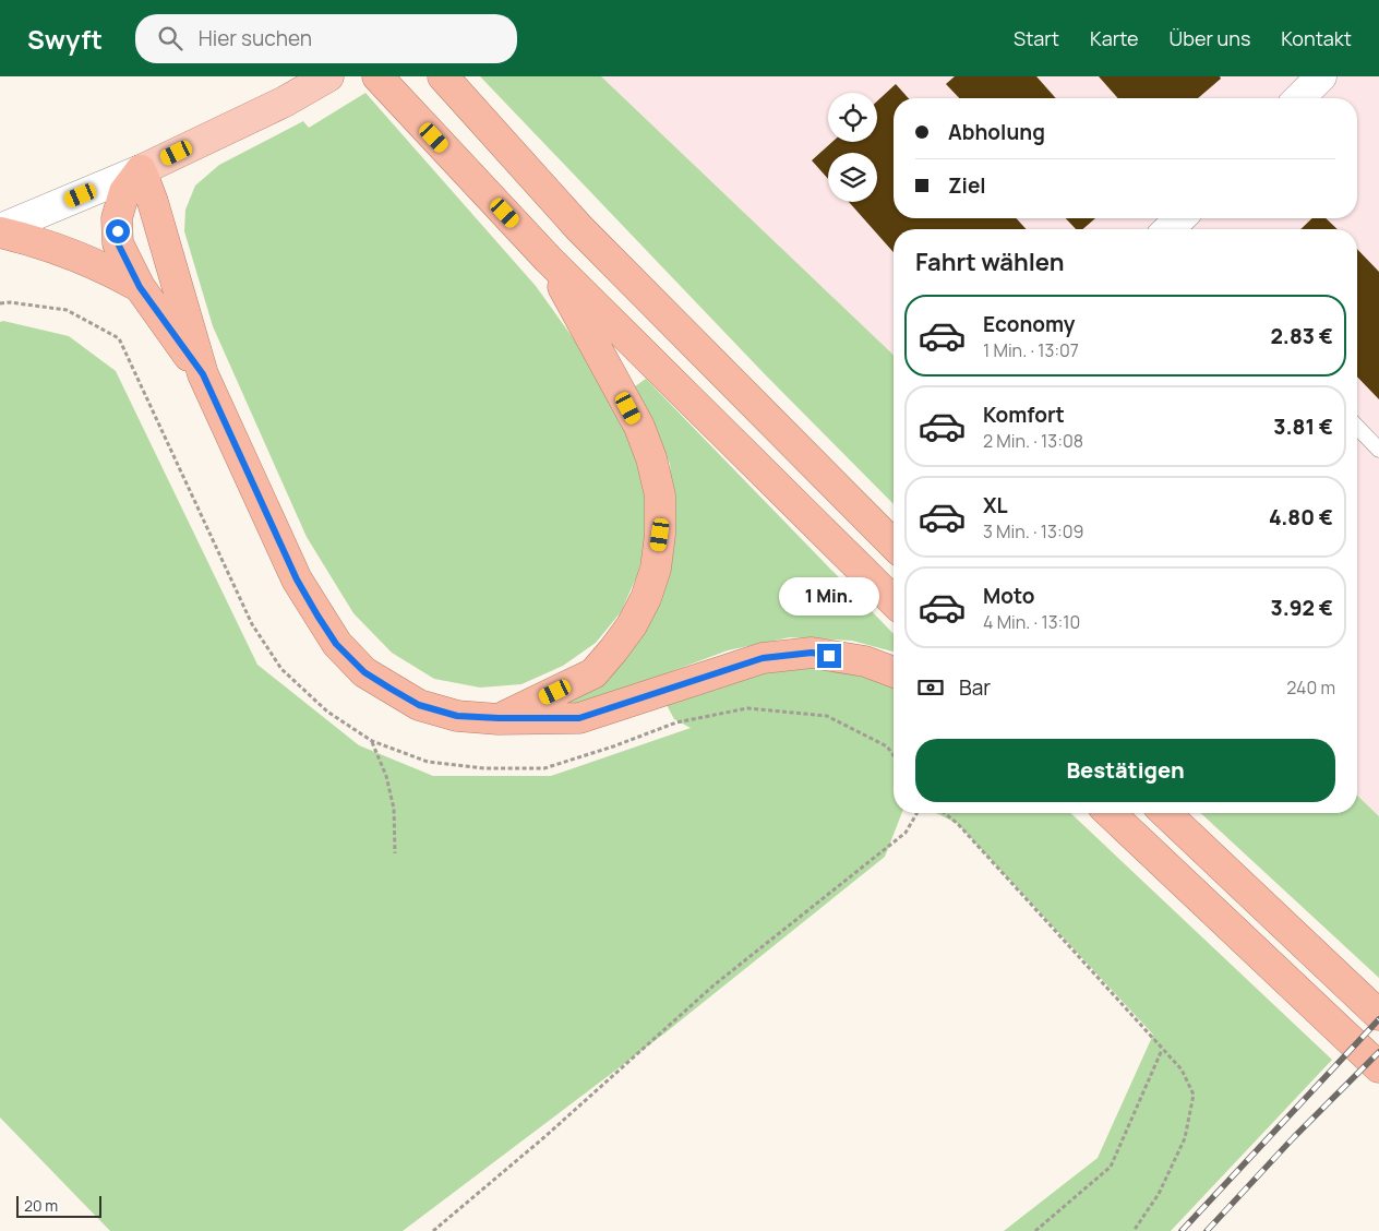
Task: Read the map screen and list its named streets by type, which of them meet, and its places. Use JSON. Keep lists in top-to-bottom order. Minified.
{"scale_bar":"20 m","page":{"header":"Swyft","search":"Hier suchen","nav":["Start","Karte","Über uns","Kontakt"],"banner":["Abholung","Ziel"],"heading":"Fahrt wählen","list":[{"name":"Economy","note":"1 Min. · 13:07","value":"2.83 €"},{"name":"Komfort","note":"2 Min. · 13:08","value":"3.81 €"},{"name":"XL","note":"3 Min. · 13:09","value":"4.80 €"},{"name":"Moto","note":"4 Min. · 13:10","value":"3.92 €"}],"bubble":"1 Min.","pay":["Bar","240 m"],"buttons":"Bestätigen","scale":"20 m"}}
